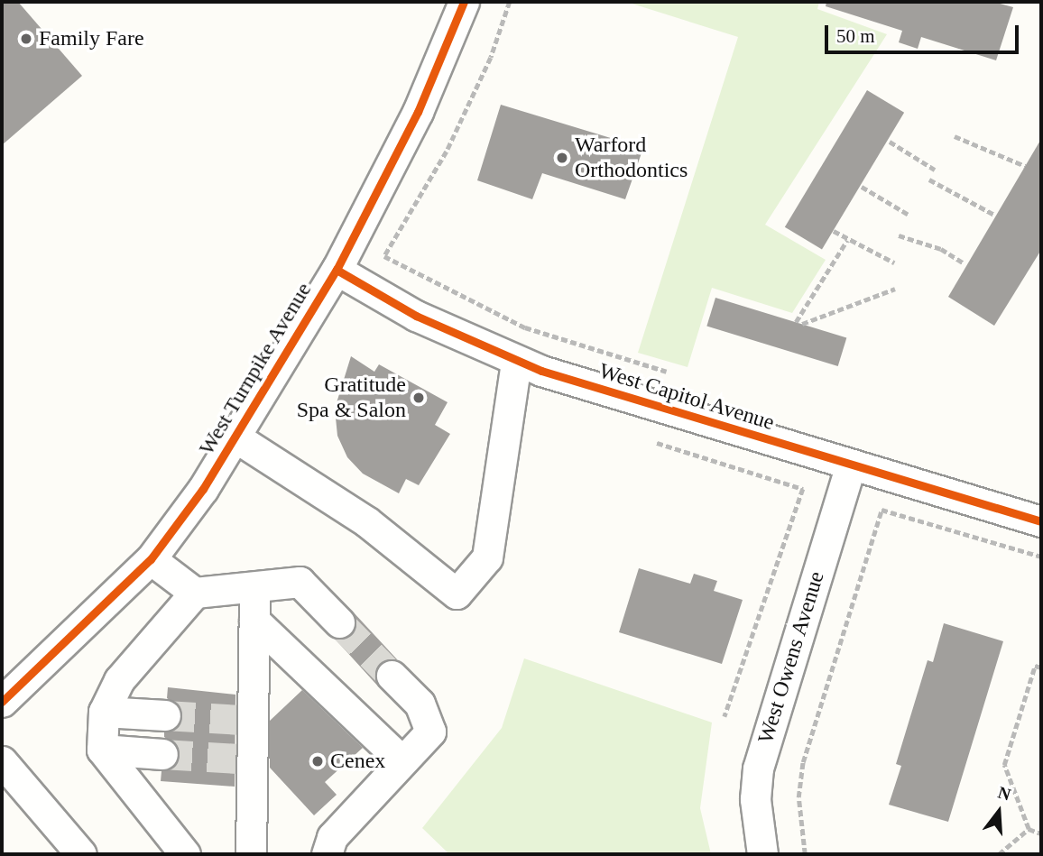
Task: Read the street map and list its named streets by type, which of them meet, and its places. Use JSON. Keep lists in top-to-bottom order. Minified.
{"streets":{"street":["West Turnpike Avenue","West Capitol Avenue","West Owens Avenue"]},"crossings":[["West Turnpike Avenue","West Capitol Avenue"],["West Capitol Avenue","West Owens Avenue"]],"places":["Family Fare","Warford Orthodontics","Gratitude Spa & Salon","Cenex"],"scale_bar":"50 m","north":"top"}
